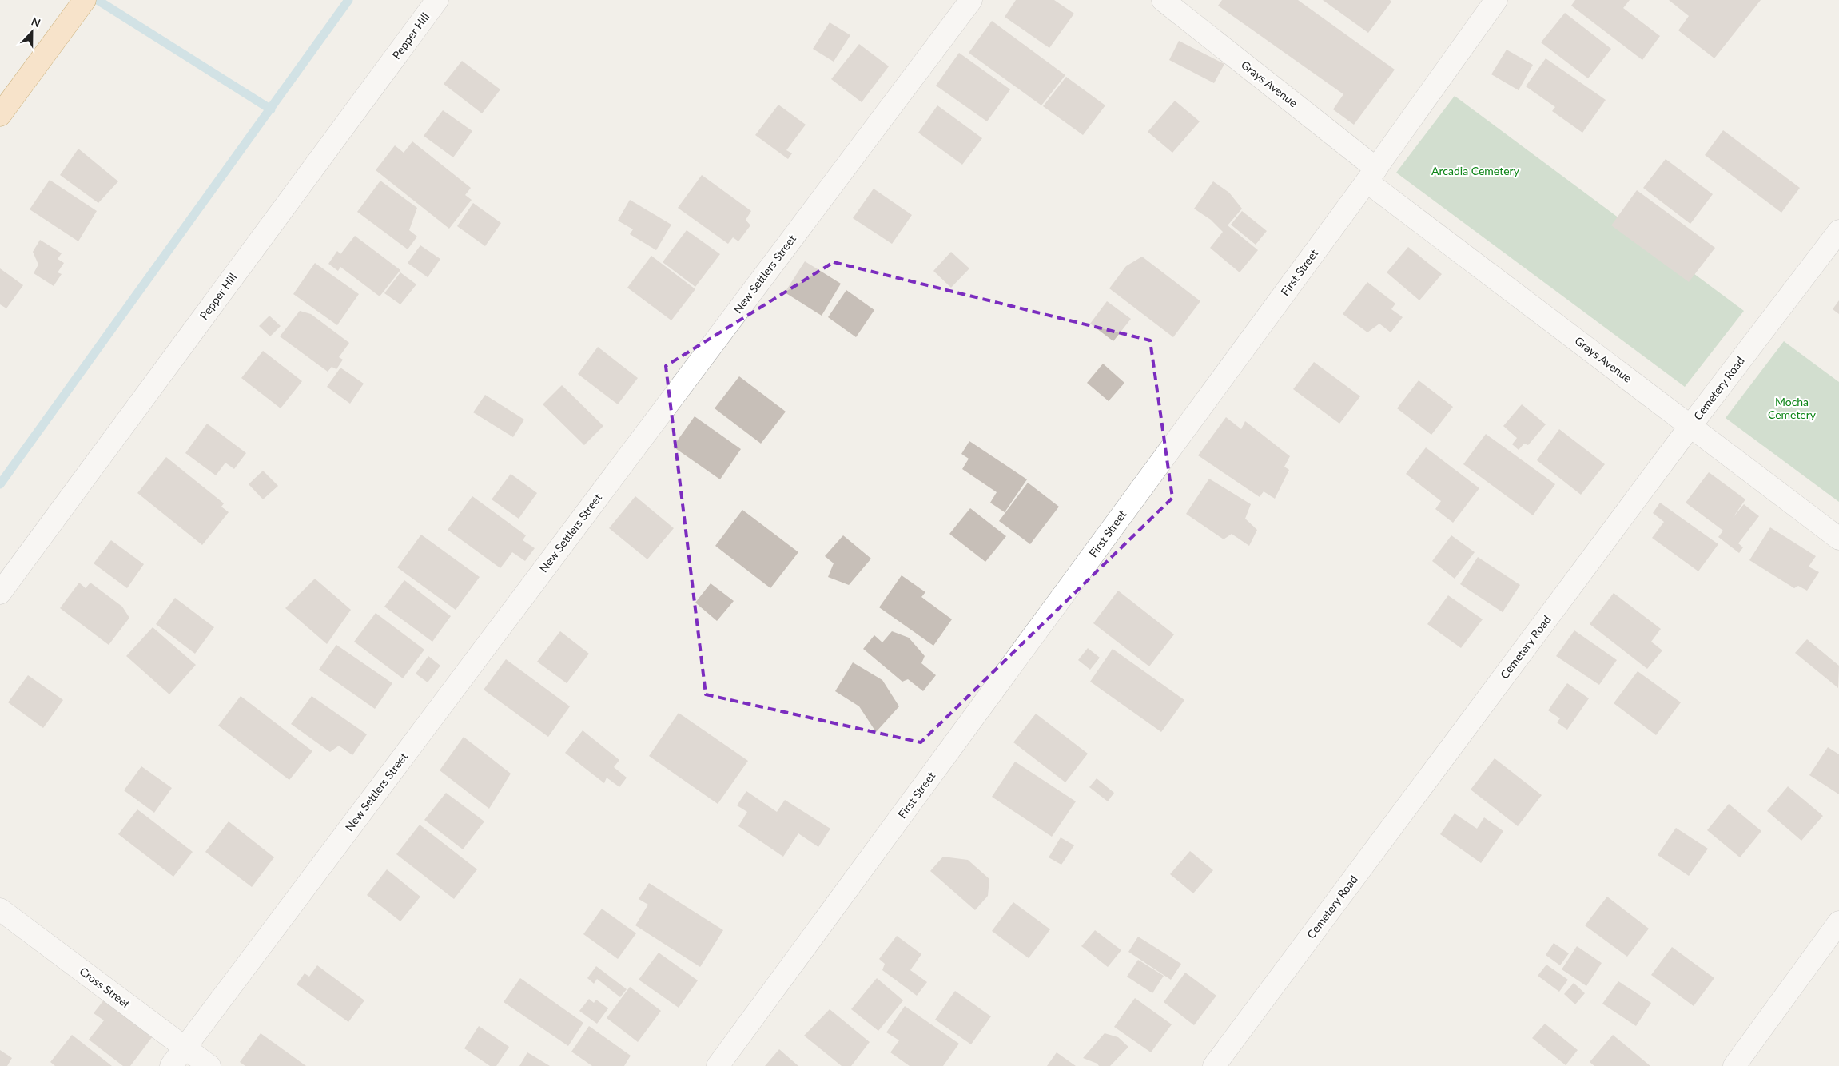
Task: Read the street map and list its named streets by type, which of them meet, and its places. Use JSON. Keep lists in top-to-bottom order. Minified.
{"streets":{"street":["Pepper Hill","Grays Avenue","First Street","New Settlers Street","Cemetery Road","Cross Street"]},"crossings":[["Grays Avenue","First Street"],["Grays Avenue","Cemetery Road"],["New Settlers Street","Cross Street"]],"parks":["Arcadia Cemetery","Mocha Cemetery"],"north":"top"}
